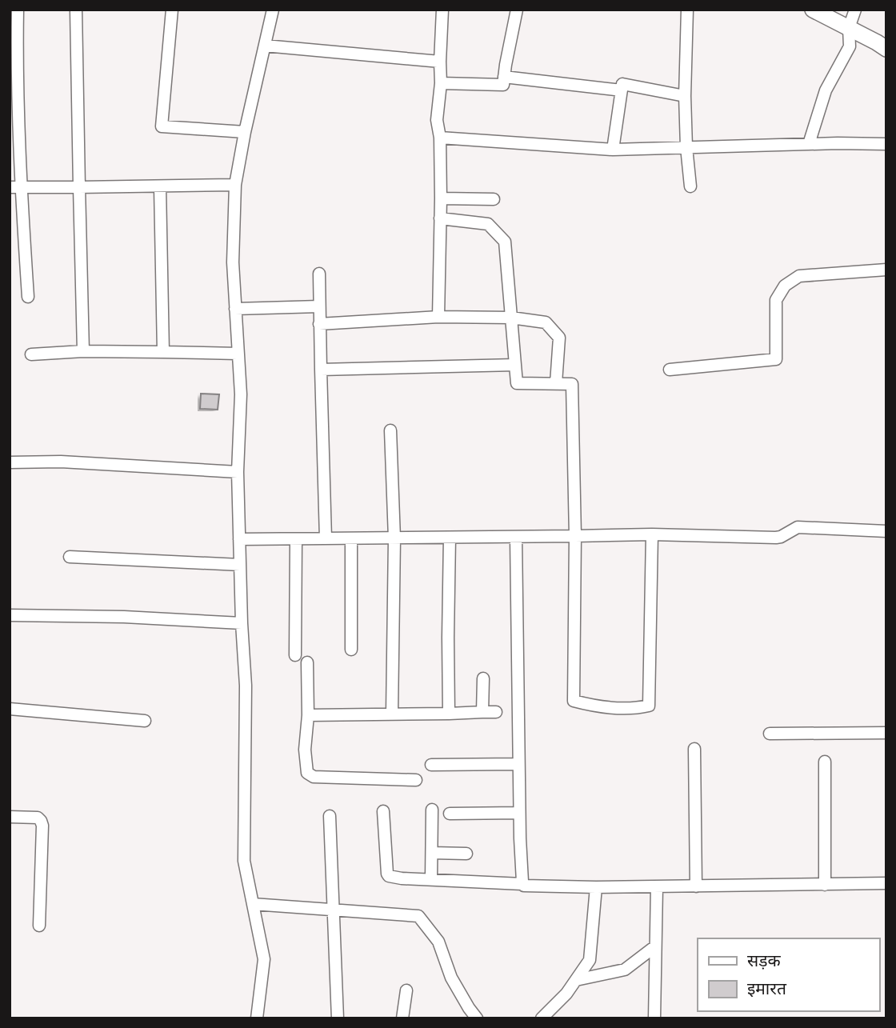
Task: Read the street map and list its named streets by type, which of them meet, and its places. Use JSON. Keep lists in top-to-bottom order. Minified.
{"legend":["सड़क","इमारत"]}
